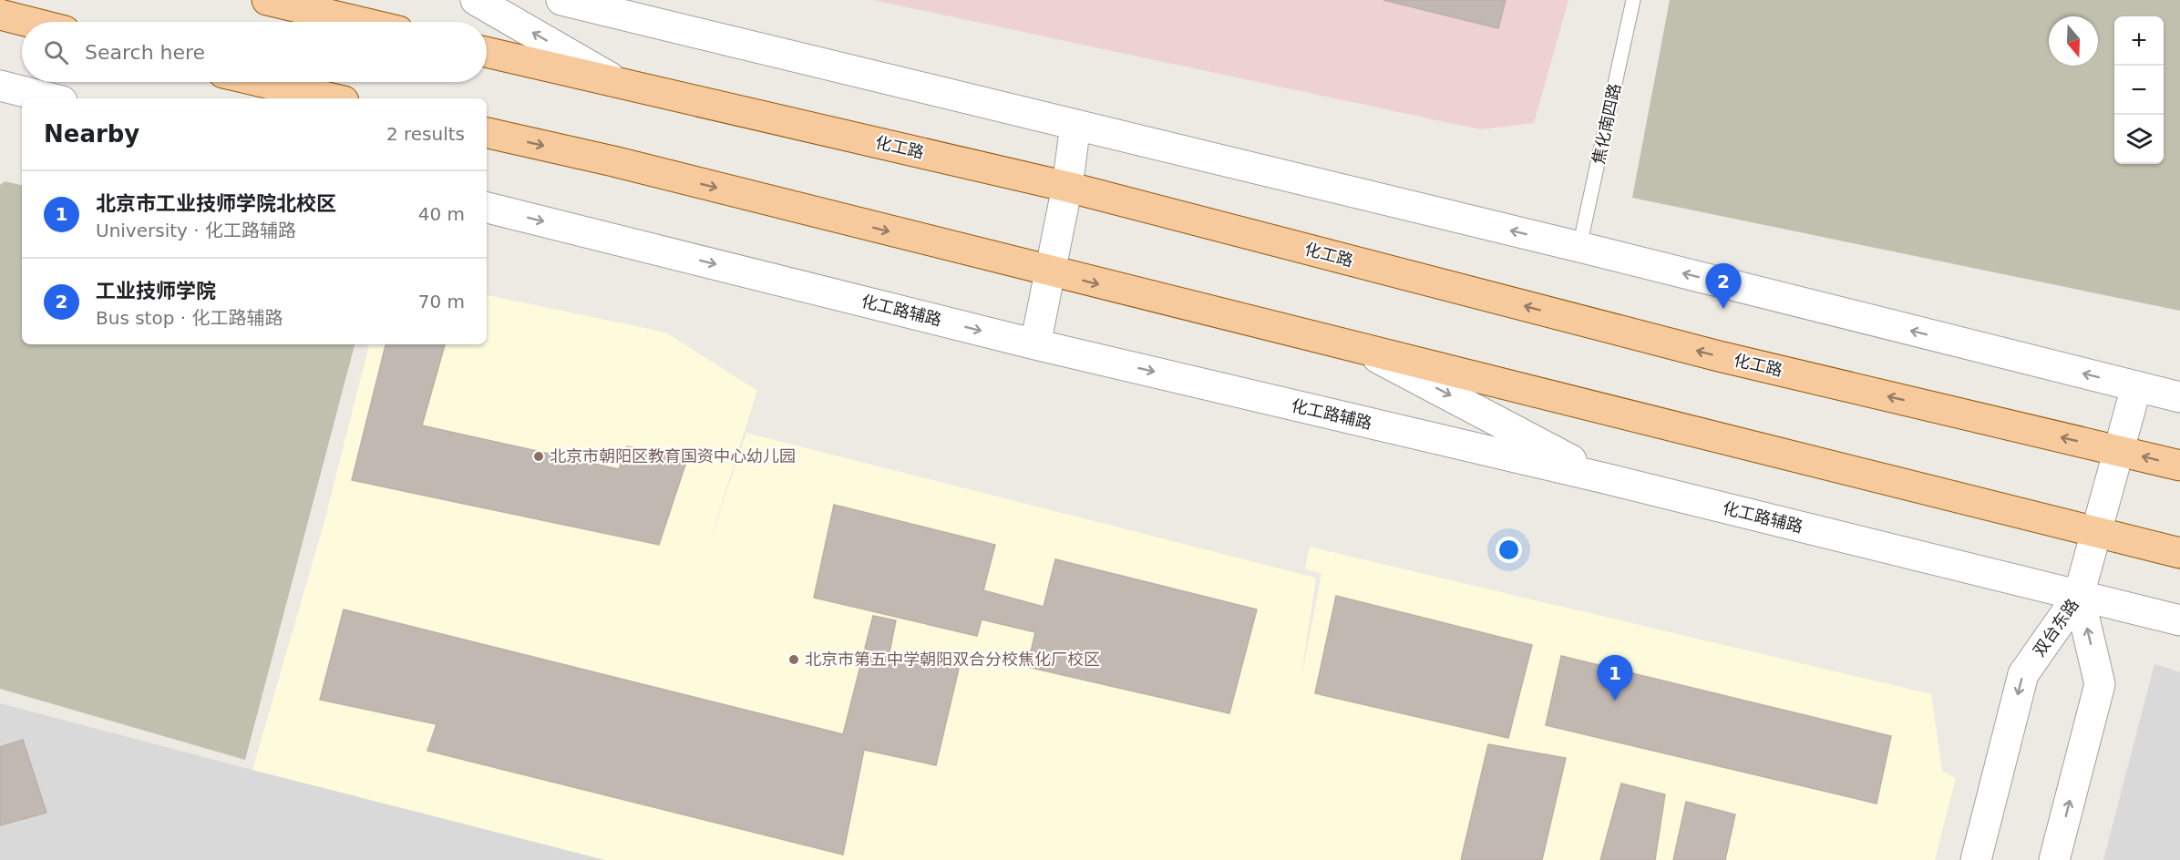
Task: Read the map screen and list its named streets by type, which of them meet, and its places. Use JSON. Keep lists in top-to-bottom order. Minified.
{"streets":{"main road":["化工路"],"street":["化工路辅路","双台东路"],"lane":["焦化南四路"]},"crossings":[["化工路辅路","双台东路"]],"places":["北京市朝阳区教育国资中心幼儿园","北京市第五中学朝阳双合分校焦化厂校区"],"north":"bottom","page":{"map_buttons":["+","−"],"search":"Search here","heading":["Nearby","2 results"],"list":[{"mark":"1","name":"北京市工业技师学院北校区","note":"University · 化工路辅路","value":"40 m"},{"mark":"2","name":"工业技师学院","note":"Bus stop · 化工路辅路","value":"70 m"}],"pins":["2","1"]}}
